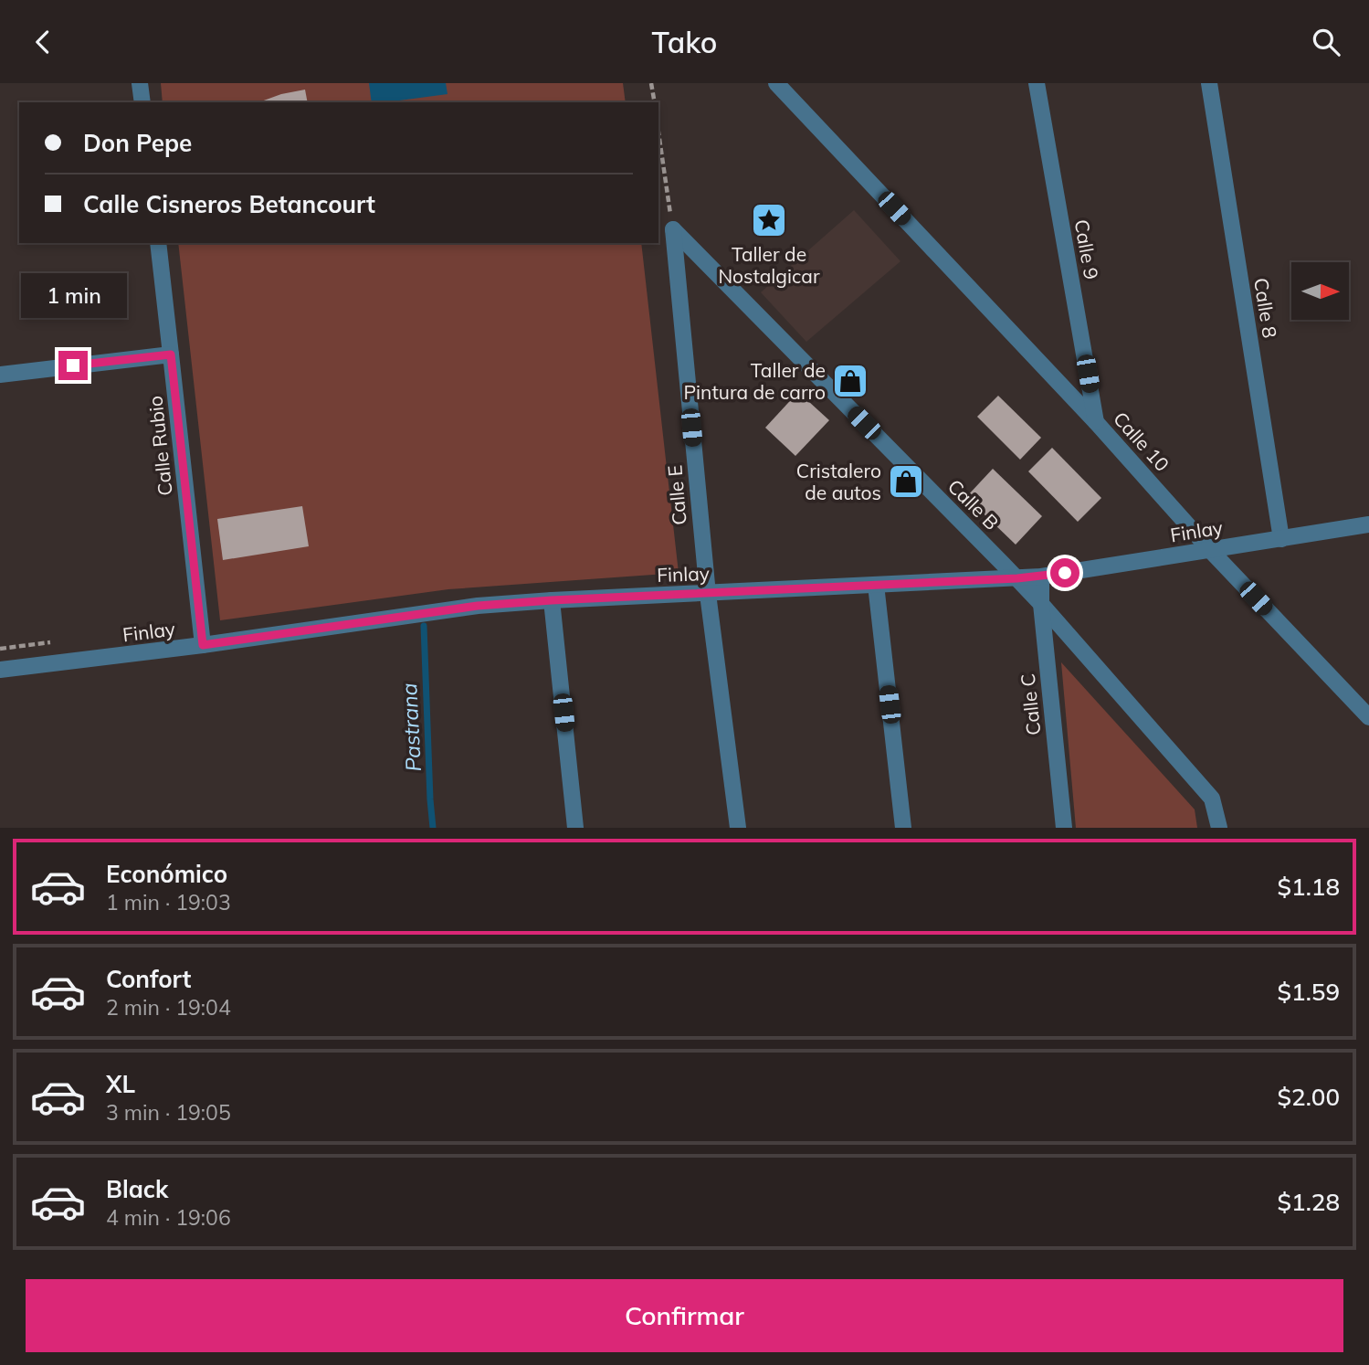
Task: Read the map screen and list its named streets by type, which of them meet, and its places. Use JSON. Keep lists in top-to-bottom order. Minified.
{"streets":{"street":["Calle 9","Calle 8","Calle 10","Calle Rubio","Calle E","Calle B","Finlay","Calle C"]},"crossings":[["Calle 9","Calle 10"],["Calle 8","Finlay"],["Calle 10","Finlay"],["Calle Rubio","Finlay"],["Calle E","Calle B"],["Calle E","Finlay"],["Calle B","Finlay"],["Calle B","Calle C"],["Finlay","Calle C"]],"water":["Pastrana"],"places":{"place":["Taller de Nostalgicar"],"shop":["Taller de Pintura de carro","Cristalero de autos"]},"north":"right","page":{"header":"Tako","banner":["Don Pepe","Calle Cisneros Betancourt"],"bubble":"1 min","list":[{"name":"Económico","note":"1 min · 19:03","value":"$1.18"},{"name":"Confort","note":"2 min · 19:04","value":"$1.59"},{"name":"XL","note":"3 min · 19:05","value":"$2.00"},{"name":"Black","note":"4 min · 19:06","value":"$1.28"}],"buttons":"Confirmar"}}
